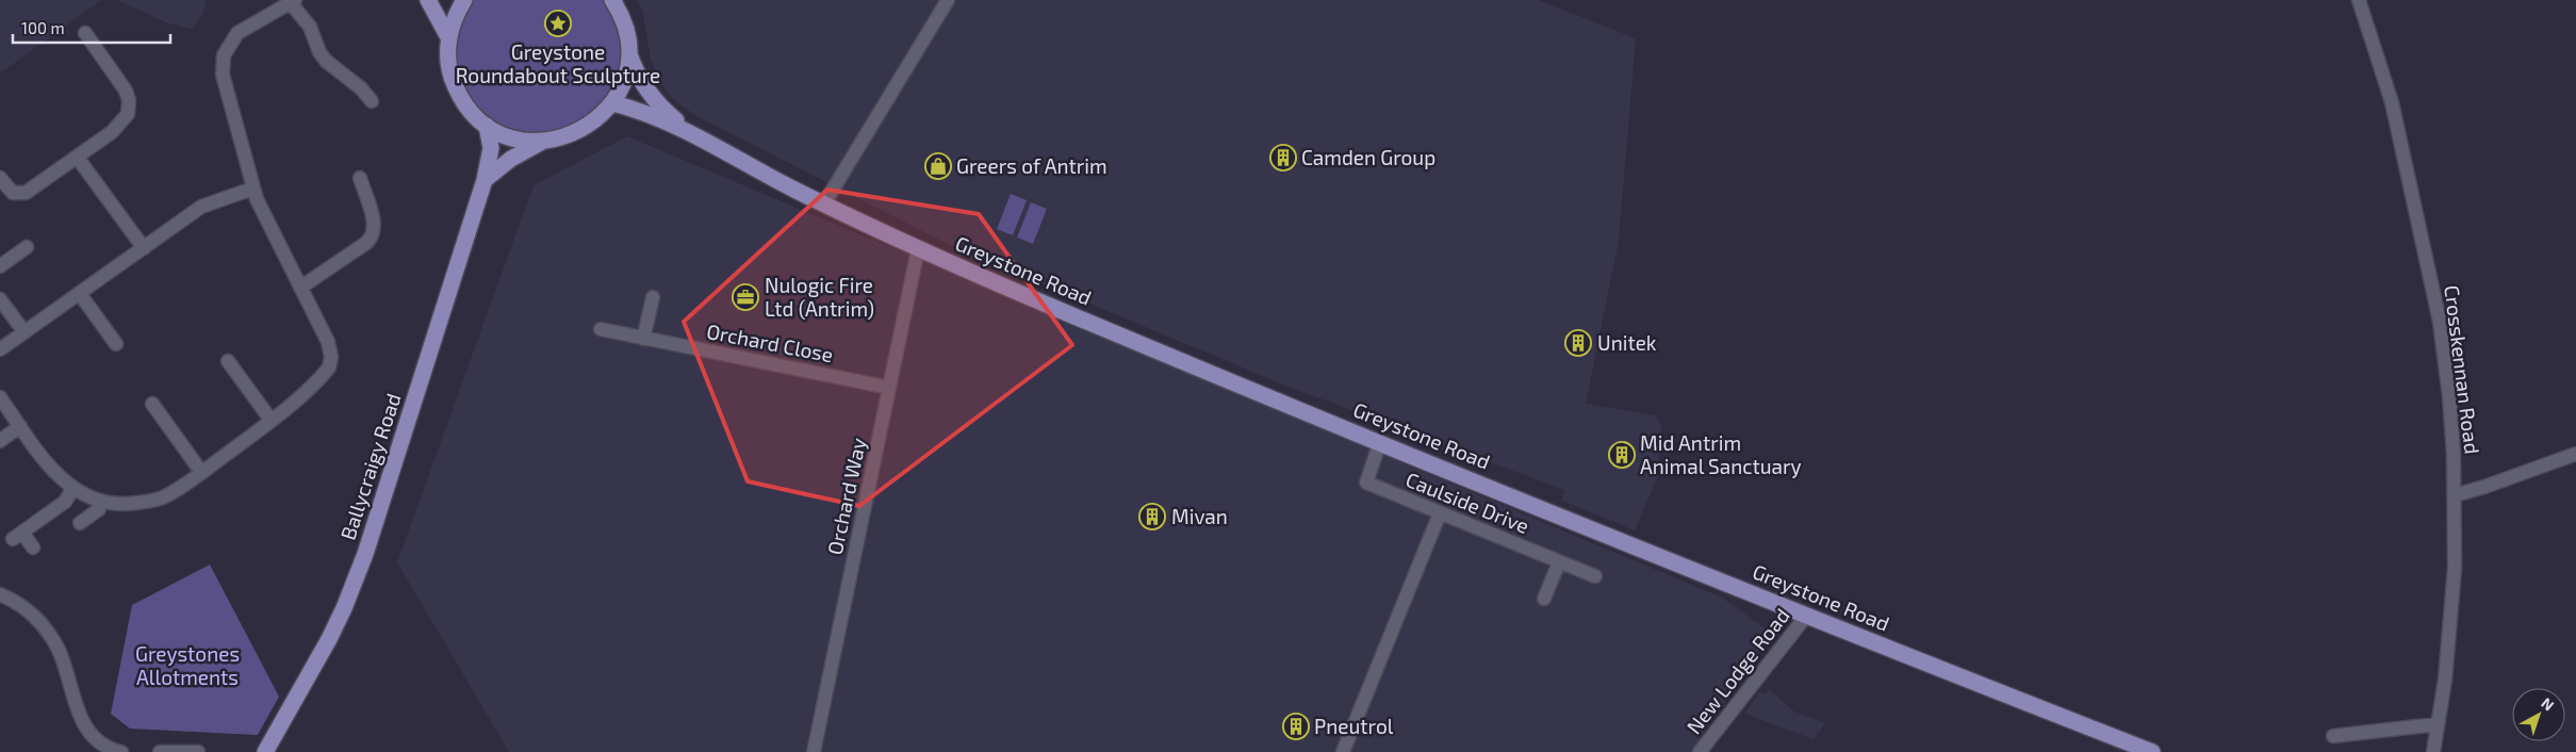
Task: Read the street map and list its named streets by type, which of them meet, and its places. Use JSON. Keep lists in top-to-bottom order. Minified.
{"streets":{"main road":["Greystone Road","Ballycraigy Road"],"street":["Orchard Close","Crosskennan Road","Orchard Way","Caulside Drive","New Lodge Road"]},"crossings":[["Greystone Road","Orchard Way"],["Greystone Road","Caulside Drive"],["Greystone Road","New Lodge Road"],["Orchard Close","Orchard Way"]],"parks":["Greystones Allotments"],"places":{"place":["Greystone Roundabout Sculpture"],"building":["Camden Group","Unitek","Mid Antrim Animal Sanctuary","Mivan","Pneutrol"],"shop":["Greers of Antrim"],"office":["Nulogic Fire Ltd (Antrim)"]},"scale_bar":"100 m","north":"top right"}
